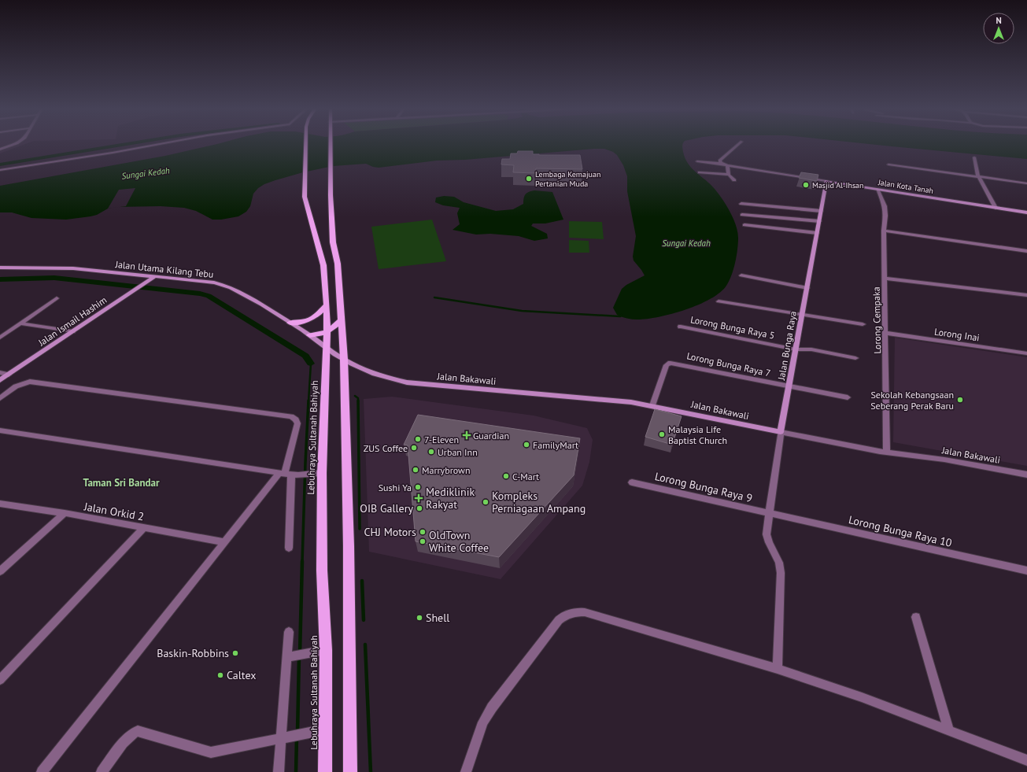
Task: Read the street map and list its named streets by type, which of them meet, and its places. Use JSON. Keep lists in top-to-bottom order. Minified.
{"streets":{"main road":["Lebuhraya Sultanah Bahiyah"],"street":["Jalan Kota Tanah","Jalan Utama Kilang Tebu","Lorong Cempaka","Jalan Ismail Hashim","Lorong Bunga Raya 5","Lorong Inai","Jalan Bunga Raya","Lorong Bunga Raya 7","Jalan Bakawali","Lorong Bunga Raya 9","Jalan Orkid 2","Lorong Bunga Raya 10"]},"crossings":[["Jalan Kota Tanah","Lorong Cempaka"],["Jalan Kota Tanah","Jalan Bunga Raya"],["Jalan Utama Kilang Tebu","Jalan Ismail Hashim"],["Jalan Utama Kilang Tebu","Jalan Bakawali"],["Jalan Utama Kilang Tebu","Lebuhraya Sultanah Bahiyah"],["Lorong Cempaka","Lorong Inai"],["Lorong Cempaka","Jalan Bakawali"],["Lorong Bunga Raya 5","Jalan Bunga Raya"],["Jalan Bunga Raya","Lorong Bunga Raya 7"],["Jalan Bunga Raya","Jalan Bakawali"],["Jalan Bunga Raya","Lorong Bunga Raya 9"],["Jalan Bunga Raya","Lorong Bunga Raya 10"],["Lorong Bunga Raya 7","Jalan Bakawali"],["Lorong Bunga Raya 9","Lorong Bunga Raya 10"]],"districts":["Taman Sri Bandar"],"water":["Sungai Kedah"],"places":{"other":["Lembaga Kemajuan Pertanian Muda","Masjid Al-Ihsan","Sekolah Kebangsaan Seberang Perak Baru","Malaysia Life Baptist Church","7-Eleven","FamilyMart","ZUS Coffee","Urban Inn","Marrybrown","C-Mart","Sushi Ya","Kompleks Perniagaan Ampang","OIB Gallery","CHJ Motors","OldTown White Coffee","Shell","Baskin-Robbins","Caltex"],"health":["Guardian","Mediklinik Rakyat"]},"north":"top"}
